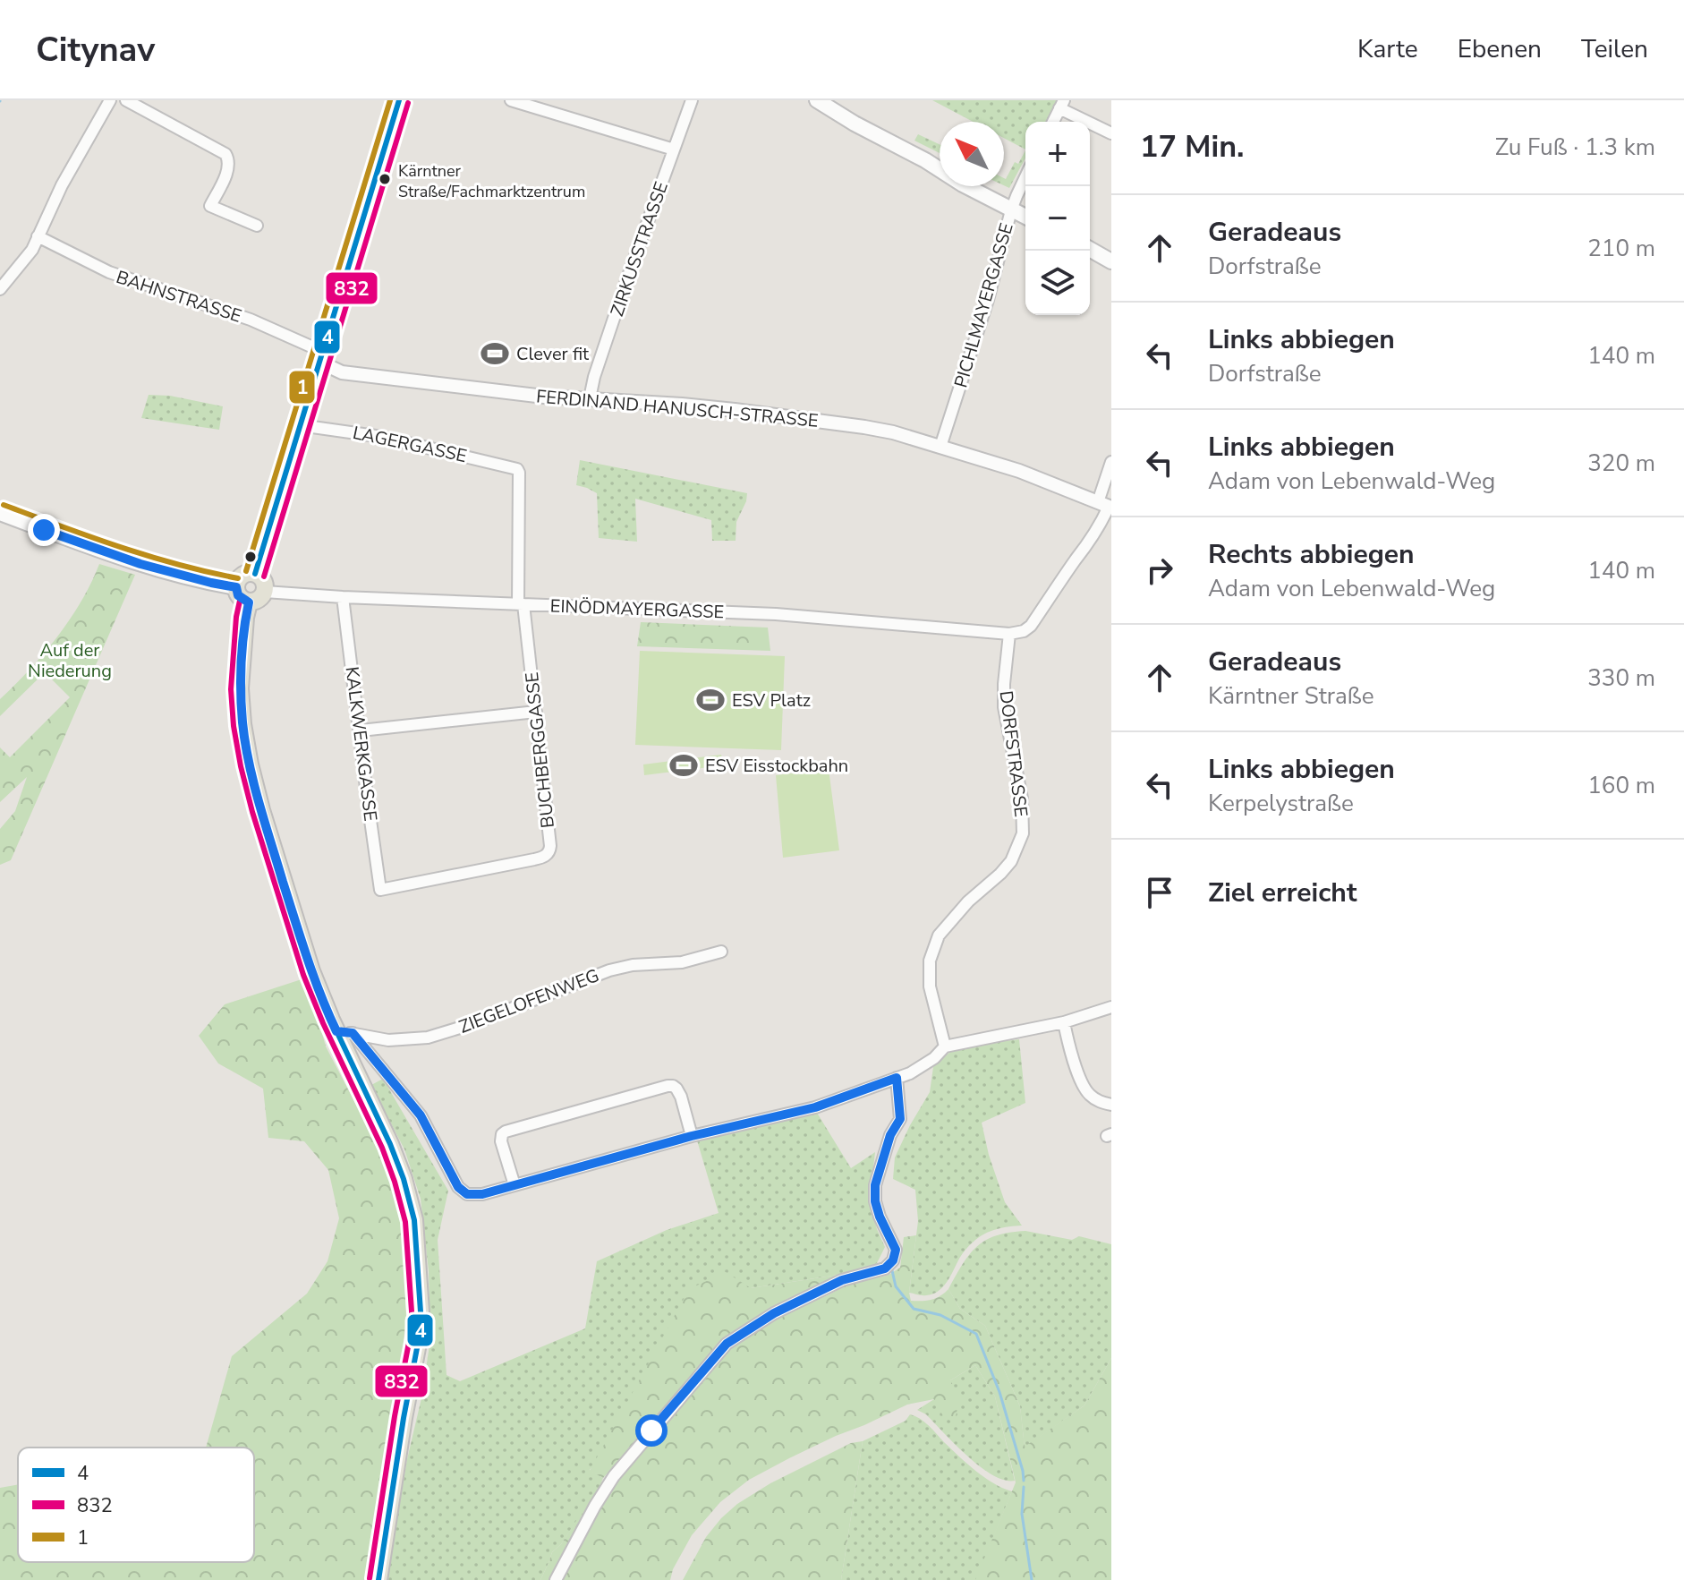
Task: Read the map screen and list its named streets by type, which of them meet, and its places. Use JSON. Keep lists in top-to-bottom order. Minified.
{"streets":{"street":["ZIRKUSSTRASSE","BAHNSTRASSE","PICHLMAYERGASSE","FERDINAND HANUSCH-STRASSE","LAGERGASSE","EINÖDMAYERGASSE","KALKWERKGASSE","BUCHBERGGASSE","DORFSTRASSE","ZIEGELOFENWEG"]},"crossings":[["ZIRKUSSTRASSE","FERDINAND HANUSCH-STRASSE"],["BAHNSTRASSE","FERDINAND HANUSCH-STRASSE"],["PICHLMAYERGASSE","FERDINAND HANUSCH-STRASSE"],["LAGERGASSE","BUCHBERGGASSE"],["EINÖDMAYERGASSE","KALKWERKGASSE"],["EINÖDMAYERGASSE","BUCHBERGGASSE"],["EINÖDMAYERGASSE","DORFSTRASSE"],["KALKWERKGASSE","BUCHBERGGASSE"]],"parks":["Auf der Niederung"],"places":{"other":["Kärntner Straße/Fachmarktzentrum"],"sports":["Clever fit","ESV Platz","ESV Eisstockbahn"]},"lines":["transit line 4","transit line 1","transit line 832"],"legend":["4","832","1"],"north":"top left","page":{"header":"Citynav","nav":["Karte","Ebenen","Teilen"],"heading":["17 Min.","Zu Fuß · 1.3 km"],"map_buttons":["+","−"],"list":[["Geradeaus","Dorfstraße","210 m"],["Links abbiegen","Dorfstraße","140 m"],["Links abbiegen","Adam von Lebenwald-Weg","320 m"],["Rechts abbiegen","Adam von Lebenwald-Weg","140 m"],["Geradeaus","Kärntner Straße","330 m"],["Links abbiegen","Kerpelystraße","160 m"],"Ziel erreicht"]}}
